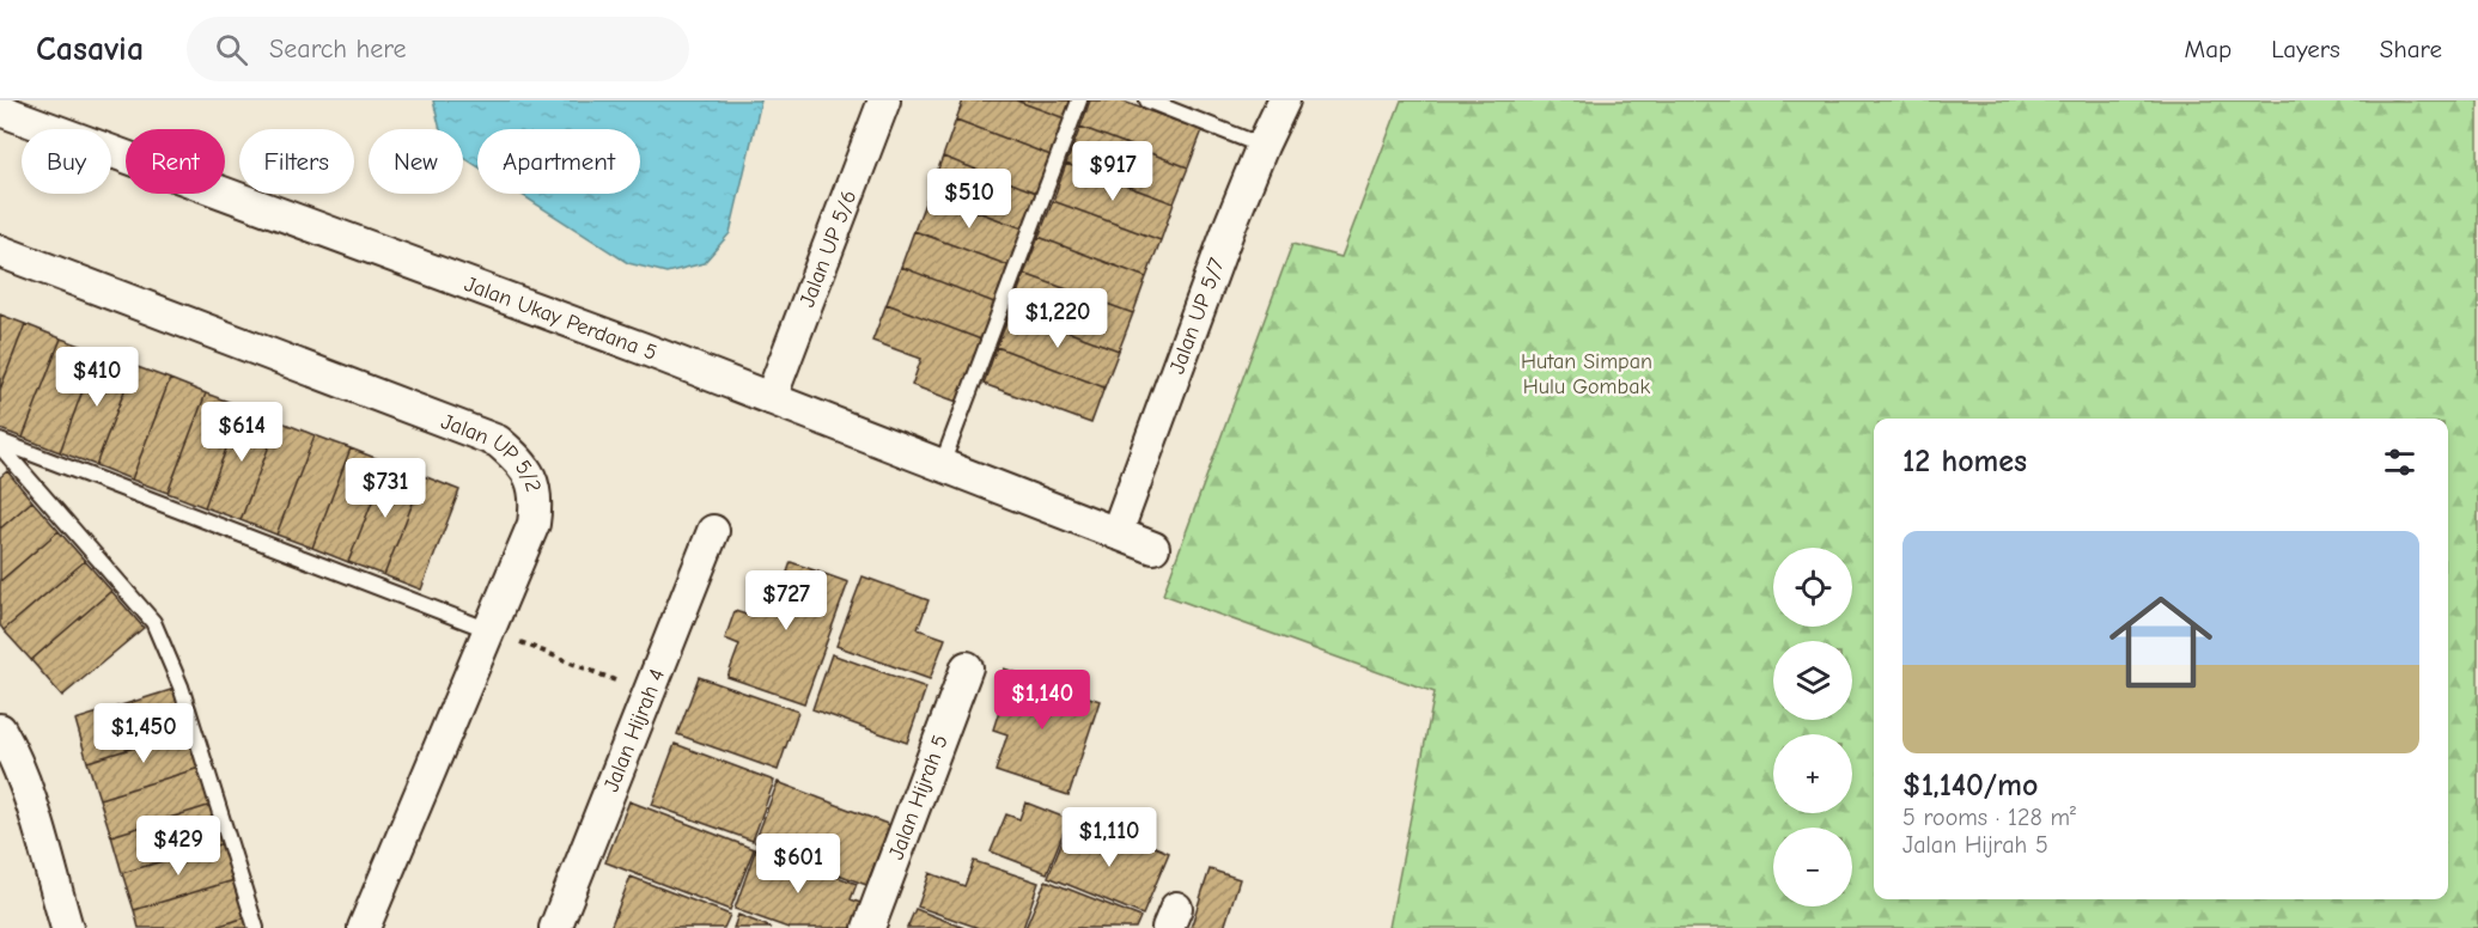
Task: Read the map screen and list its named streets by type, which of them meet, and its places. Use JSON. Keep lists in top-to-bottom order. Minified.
{"streets":{"street":["Jalan UP 5/6","Jalan UP 5/7","Jalan Ukay Perdana 5","Jalan UP 5/2","Jalan Hijrah 4","Jalan Hijrah 5"]},"crossings":[["Jalan UP 5/6","Jalan Ukay Perdana 5"],["Jalan UP 5/7","Jalan Ukay Perdana 5"]],"parks":["Hutan Simpan Hulu Gombak"],"page":{"header":"Casavia","search":"Search here","nav":["Map","Layers","Share"],"chip":["Buy","Rent","Filters","New","Apartment"],"price":["$917","$510","$1,220","$410","$614","$731","$727","$1,140","$1,450","$1,110","$429","$601"],"heading":"12 homes","list":[{"name":"$1,140/mo","note":"5 rooms · 128 m² · Jalan Hijrah 5"}],"map_buttons":["+","−"]}}
